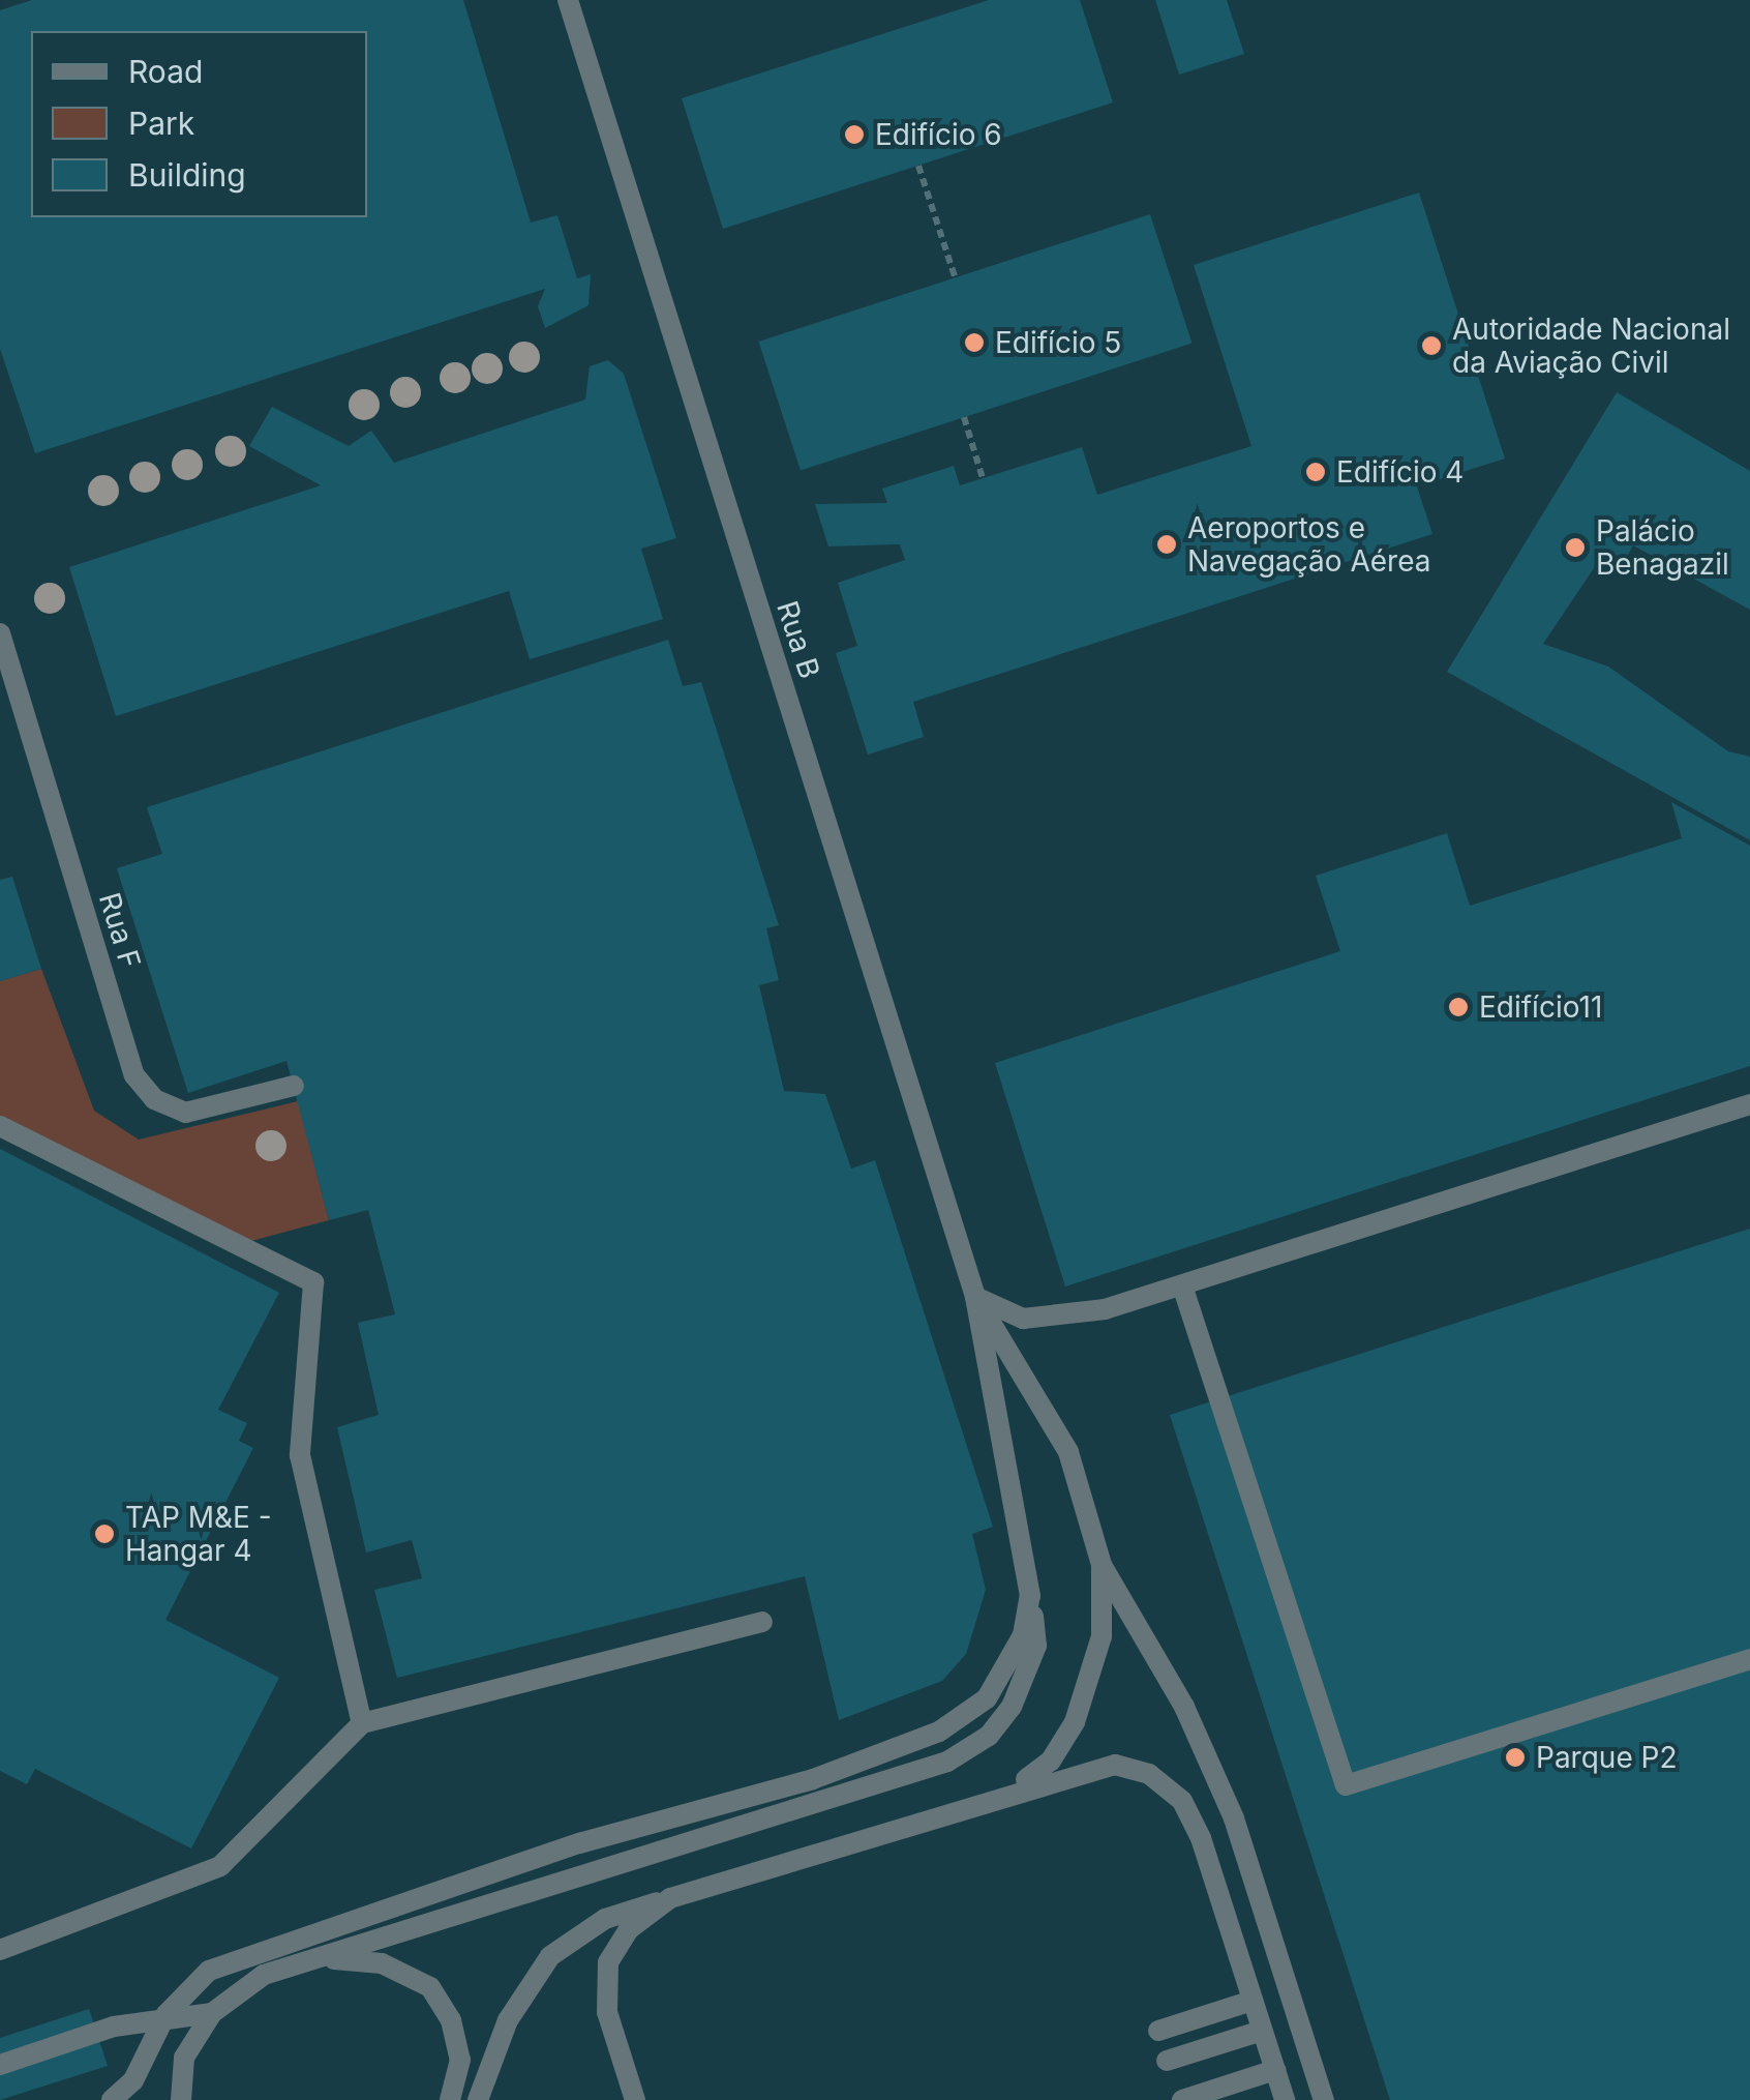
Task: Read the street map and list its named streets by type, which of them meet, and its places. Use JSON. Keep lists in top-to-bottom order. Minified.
{"streets":{"street":["Rua B","Rua F"]},"places":["Edifício 6","Edifício 5","Autoridade Nacional da Aviação Civil","Edifício 4","Aeroportos e Navegação Aérea","Palácio Benagazil","Edifício11","TAP M&E - Hangar 4","Parque P2"],"legend":["Road","Park","Building"]}
